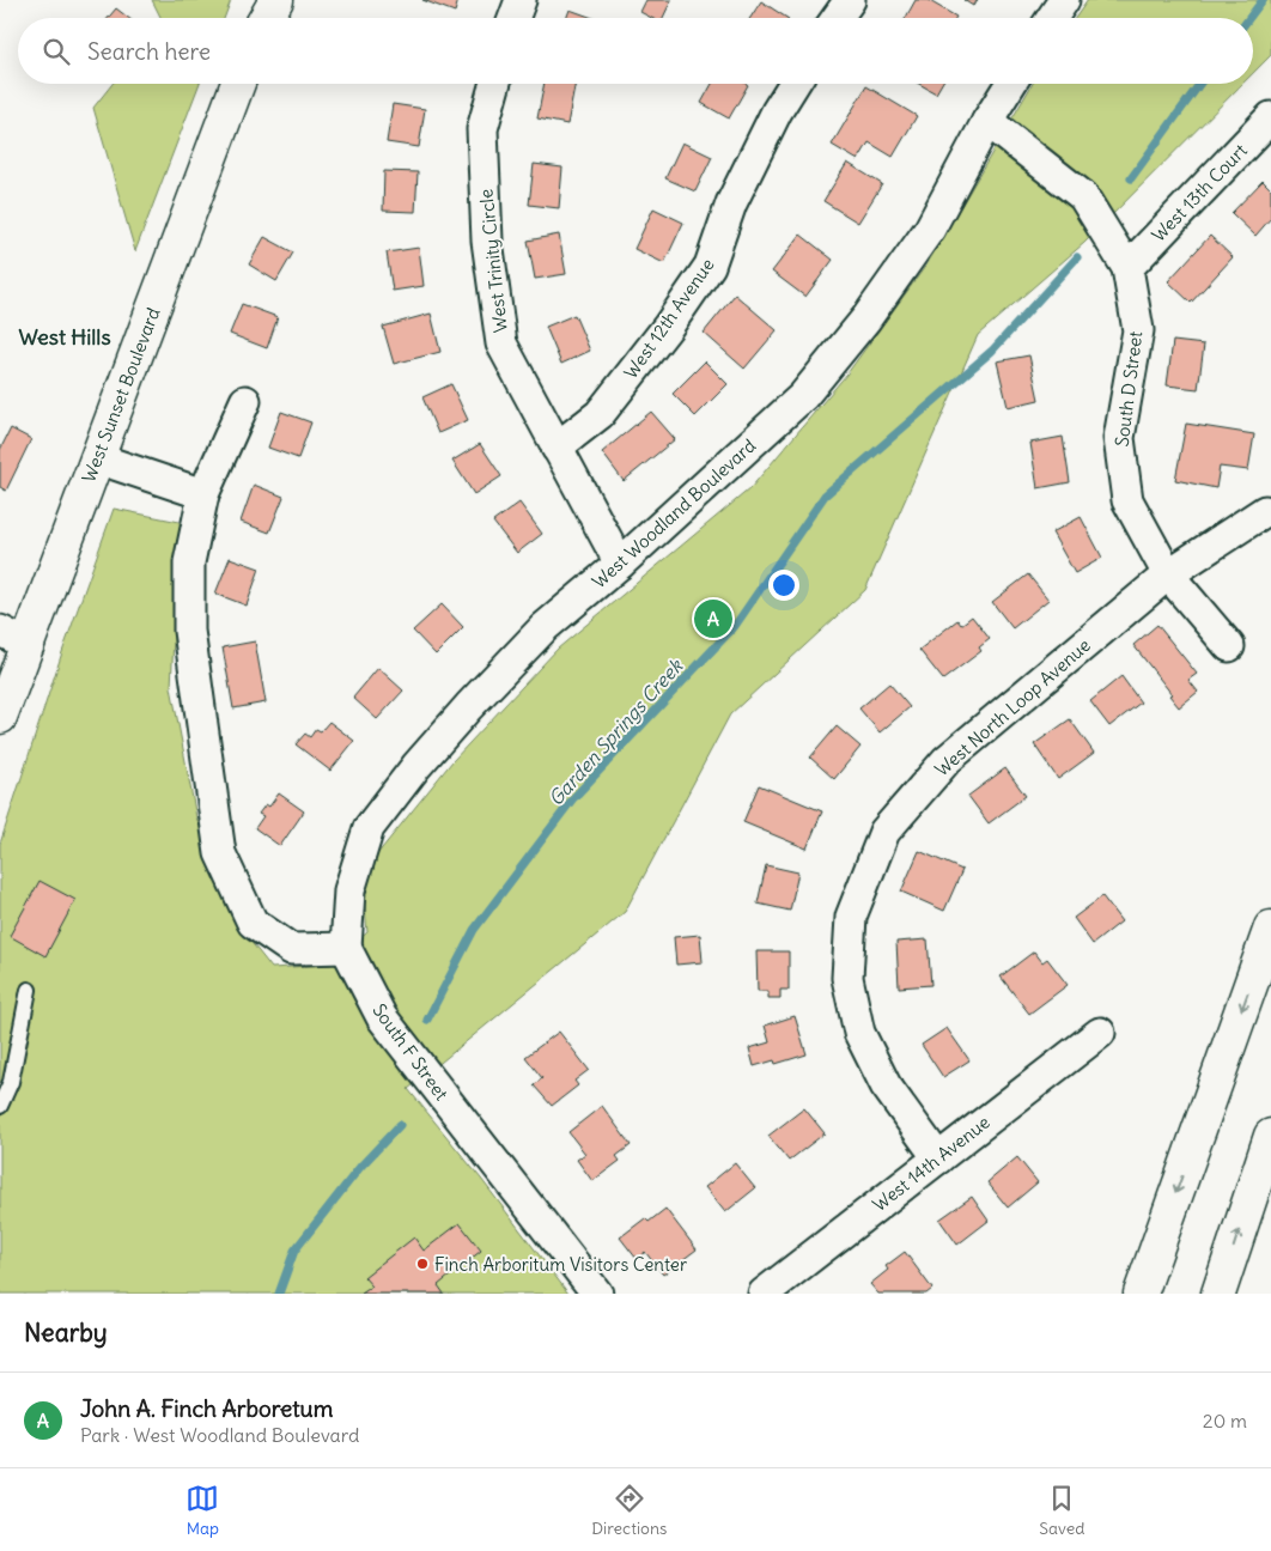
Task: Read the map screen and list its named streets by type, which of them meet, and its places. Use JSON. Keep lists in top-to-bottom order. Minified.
{"streets":{"main road":["West Sunset Boulevard"],"street":["West 13th Court","West Trinity Circle","West 12th Avenue","South D Street","West Woodland Boulevard","West North Loop Avenue","South F Street","West 14th Avenue"]},"crossings":[["West 13th Court","South D Street"],["West Trinity Circle","West 12th Avenue"],["West Trinity Circle","West Woodland Boulevard"],["South D Street","West Woodland Boulevard"],["South D Street","West North Loop Avenue"],["West Woodland Boulevard","South F Street"],["West North Loop Avenue","West 14th Avenue"]],"districts":["West Hills"],"water":["Garden Springs Creek"],"places":["Finch Arboritum Visitors Center"],"page":{"search":"Search here","pins":"A","heading":"Nearby","list":[{"mark":"A","name":"John A. Finch Arboretum","note":"Park · West Woodland Boulevard","value":"20 m"}],"nav":["Map","Directions","Saved"]}}
